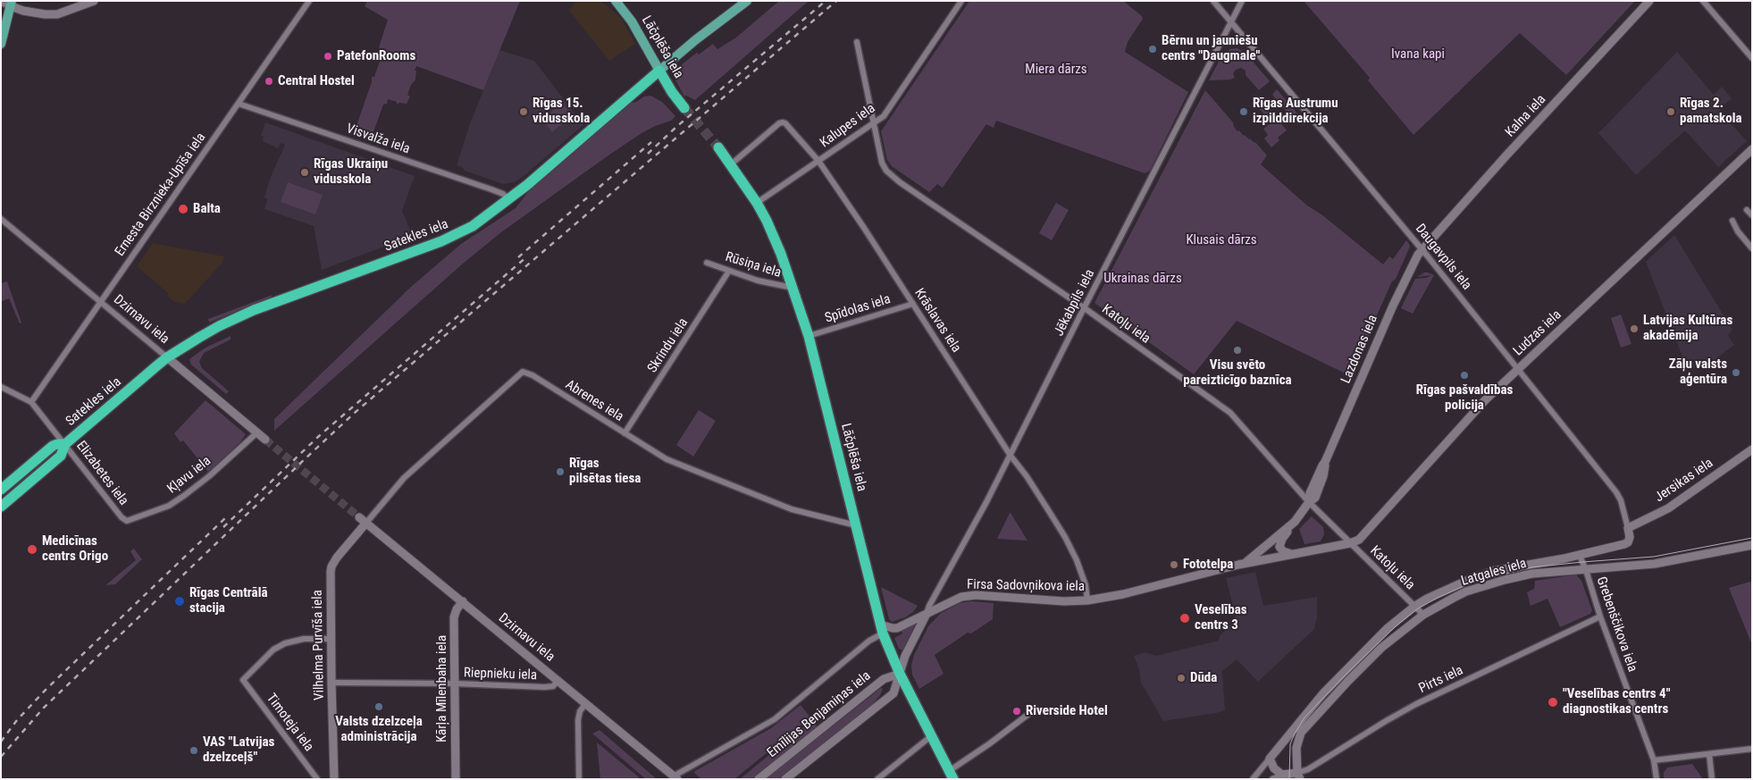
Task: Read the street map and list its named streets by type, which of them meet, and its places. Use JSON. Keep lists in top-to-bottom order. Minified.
{"streets":{"highway":["Lāčplēša iela","Satekles iela"],"street":["Kalna iela","Kalupes iela","Visvalža iela","Ernesta Birznieka-Upīša iela","Daugavpils iela","Rūsiņa iela","Jēkabpils iela","Spīdolas iela","Dzirnavu iela","Krāslavas iela","Katoļu iela","Ludzas iela","Skrindu iela","Lazdonas iela","Abrenes iela","Elizabetes iela","Kļavu iela","Jersikas iela","Latgales iela","Firsa Sadovņikova iela","Grebenščikova iela","Vilhelma Purvīša iela","Riepnieku iela","Pirts iela","Kārļa Mīlenbaha iela","Emīlijas Benjamiņas iela","Timoteja iela"]},"crossings":[["Lāčplēša iela","Kalupes iela"],["Lāčplēša iela","Satekles iela"],["Lāčplēša iela","Rūsiņa iela"],["Lāčplēša iela","Spīdolas iela"],["Lāčplēša iela","Krāslavas iela"],["Lāčplēša iela","Abrenes iela"],["Lāčplēša iela","Firsa Sadovņikova iela"],["Lāčplēša iela","Emīlijas Benjamiņas iela"],["Kalna iela","Daugavpils iela"],["Kalna iela","Lazdonas iela"],["Kalupes iela","Krāslavas iela"],["Kalupes iela","Katoļu iela"],["Visvalža iela","Ernesta Birznieka-Upīša iela"],["Visvalža iela","Satekles iela"],["Ernesta Birznieka-Upīša iela","Dzirnavu iela"],["Ernesta Birznieka-Upīša iela","Elizabetes iela"],["Satekles iela","Dzirnavu iela"],["Satekles iela","Elizabetes iela"],["Daugavpils iela","Jēkabpils iela"],["Daugavpils iela","Ludzas iela"],["Daugavpils iela","Lazdonas iela"],["Daugavpils iela","Jersikas iela"],["Daugavpils iela","Latgales iela"],["Rūsiņa iela","Skrindu iela"],["Jēkabpils iela","Krāslavas iela"],["Jēkabpils iela","Katoļu iela"],["Jēkabpils iela","Firsa Sadovņikova iela"],["Spīdolas iela","Krāslavas iela"],["Dzirnavu iela","Abrenes iela"],["Dzirnavu iela","Kļavu iela"],["Dzirnavu iela","Vilhelma Purvīša iela"],["Dzirnavu iela","Riepnieku iela"],["Dzirnavu iela","Kārļa Mīlenbaha iela"],["Krāslavas iela","Firsa Sadovņikova iela"],["Katoļu iela","Ludzas iela"],["Katoļu iela","Lazdonas iela"],["Katoļu iela","Latgales iela"],["Katoļu iela","Firsa Sadovņikova iela"],["Ludzas iela","Firsa Sadovņikova iela"],["Skrindu iela","Abrenes iela"],["Lazdonas iela","Firsa Sadovņikova iela"],["Abrenes iela","Vilhelma Purvīša iela"],["Elizabetes iela","Kļavu iela"],["Latgales iela","Grebenščikova iela"],["Latgales iela","Pirts iela"],["Grebenščikova iela","Pirts iela"],["Vilhelma Purvīša iela","Riepnieku iela"],["Vilhelma Purvīša iela","Timoteja iela"],["Riepnieku iela","Kārļa Mīlenbaha iela"]],"parks":["Ivana kapi","Miera dārzs","Klusais dārzs","Ukrainas dārzs"],"places":["Bērnu un jauniešu centrs \"Daugmale\"","PatefonRooms","Central Hostel","Rīgas 15. vidusskola","Rīgas Austrumu izpilddirekcija","Rīgas 2. pamatskola","Rīgas Ukraiņu vidusskola","Balta","Latvijas Kultūras akadēmija","Visu svēto pareizticīgo baznīca","Zāļu valsts aģentūra","Rīgas pašvaldības policija","Rīgas pilsētas tiesa","Medicīnas centrs Origo","Fototelpa","Rīgas Centrālā stacija","Veselības centrs 3","Dūda","\"Veselības centrs 4\" diagnostikas centrs","Valsts dzelzceļa administrācija","Riverside Hotel","VAS \"Latvijas dzelzceļš\""]}
